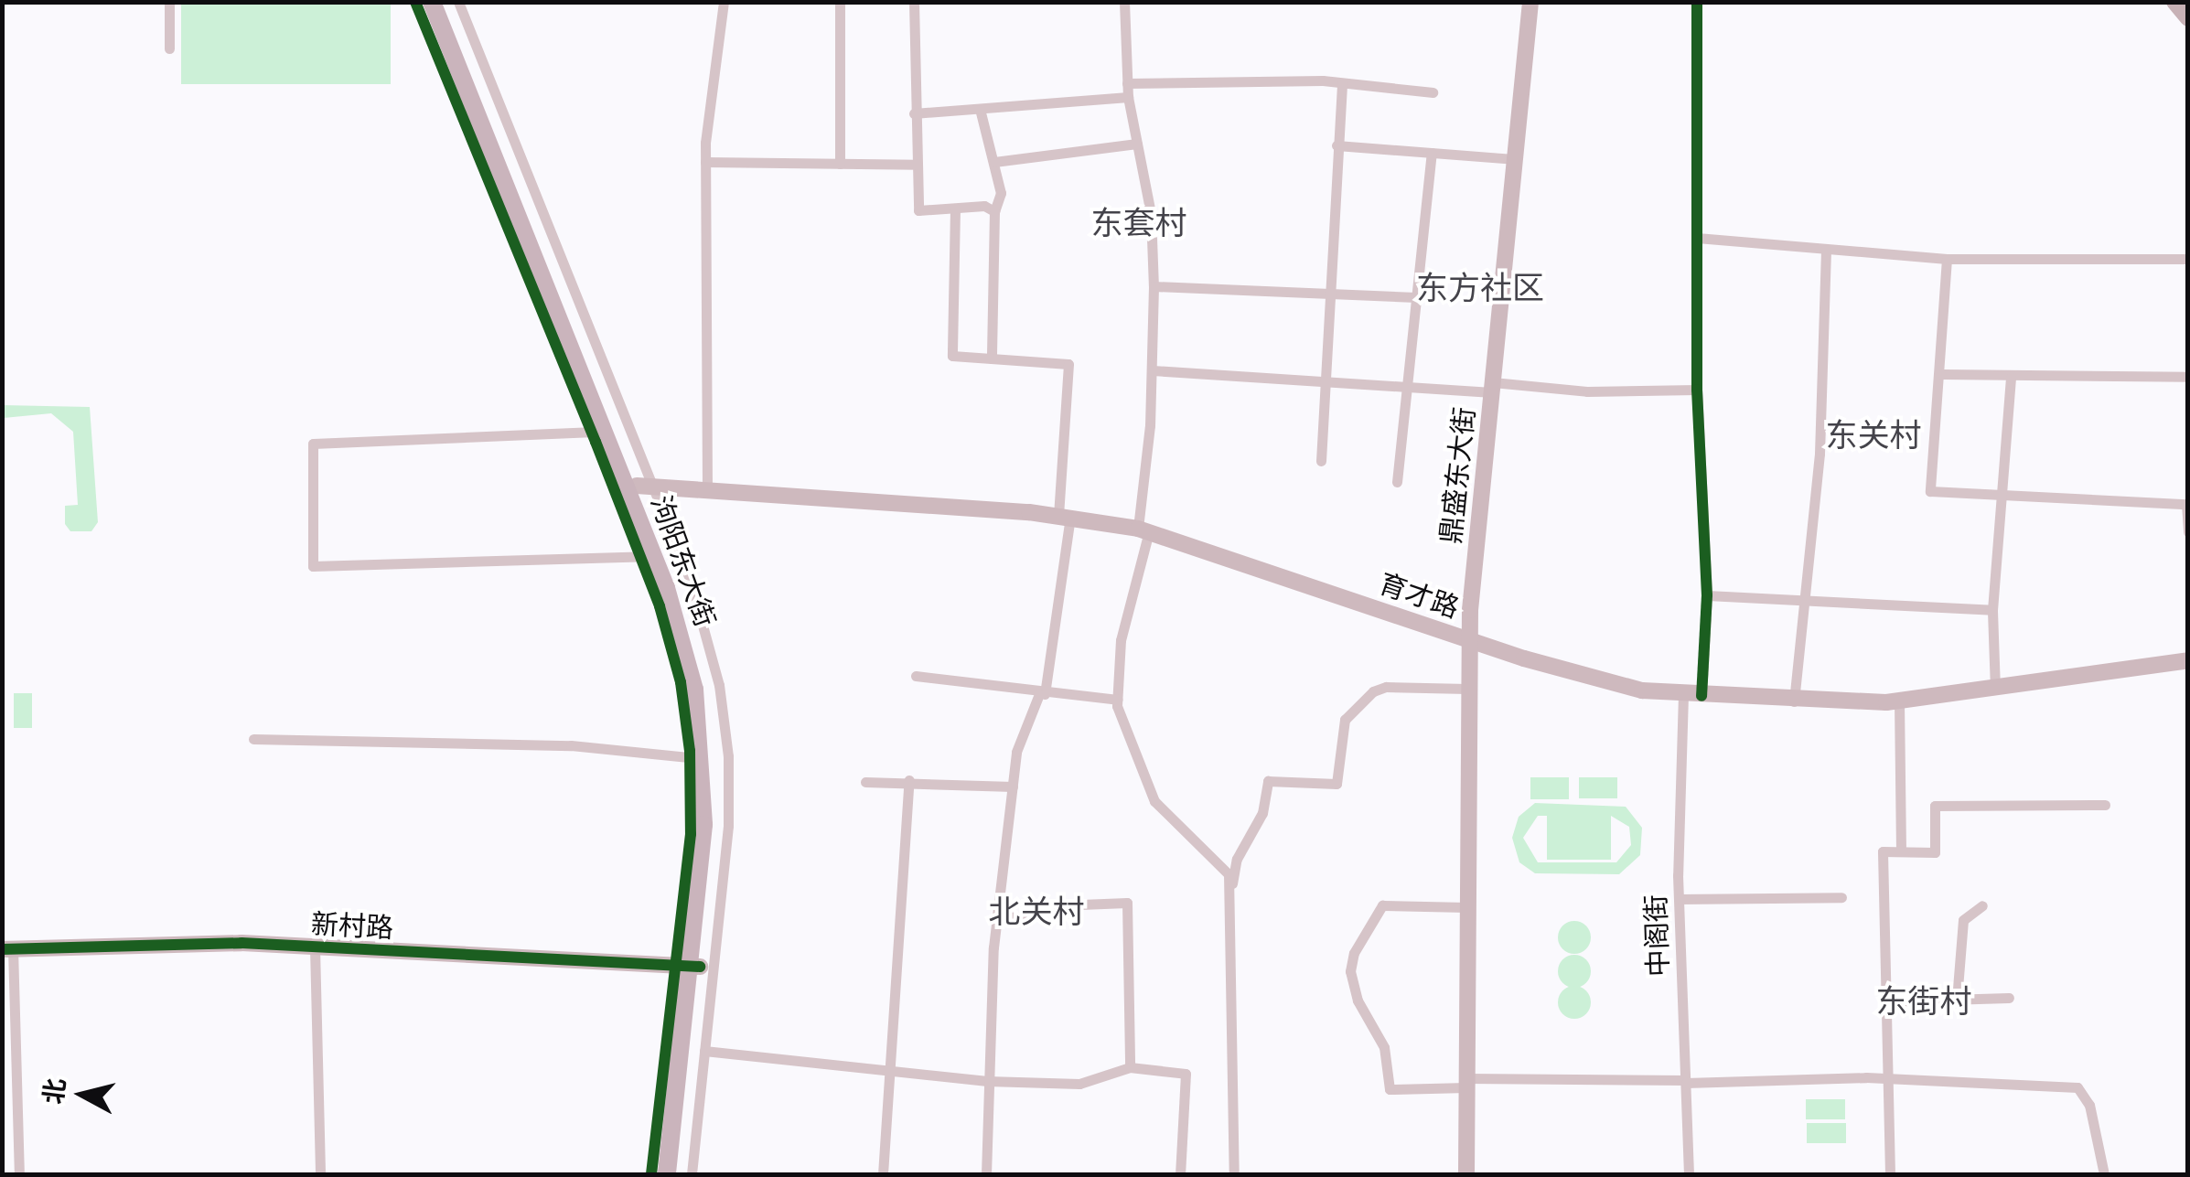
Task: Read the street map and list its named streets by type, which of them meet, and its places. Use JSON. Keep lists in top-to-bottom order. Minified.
{"streets":{"highway":["泃阳东大街"],"main road":["鼎盛东大街","育才路","新村路"],"street":["中阁街"]},"crossings":[["鼎盛东大街","育才路"],["泃阳东大街","育才路"],["泃阳东大街","新村路"],["育才路","中阁街"]],"districts":["东套村","东方社区","东关村","北关村","东街村"],"north":"left"}
